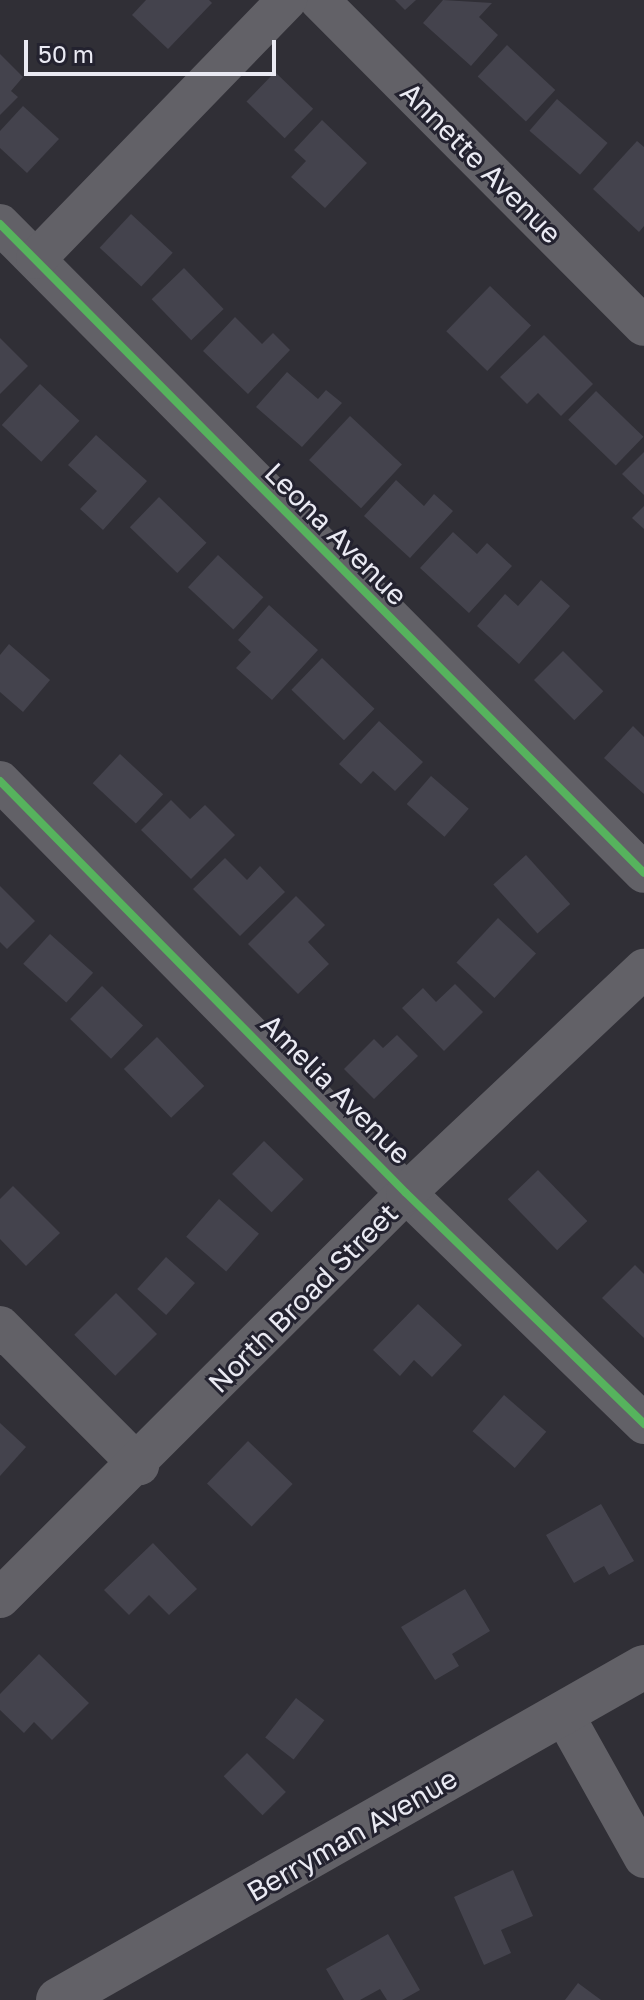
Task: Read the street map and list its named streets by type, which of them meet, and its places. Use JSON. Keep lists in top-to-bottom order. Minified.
{"streets":{"street":["Annette Avenue","Leona Avenue","Amelia Avenue","North Broad Street","Berryman Avenue"]},"crossings":[["Amelia Avenue","North Broad Street"]],"scale_bar":"50 m"}
